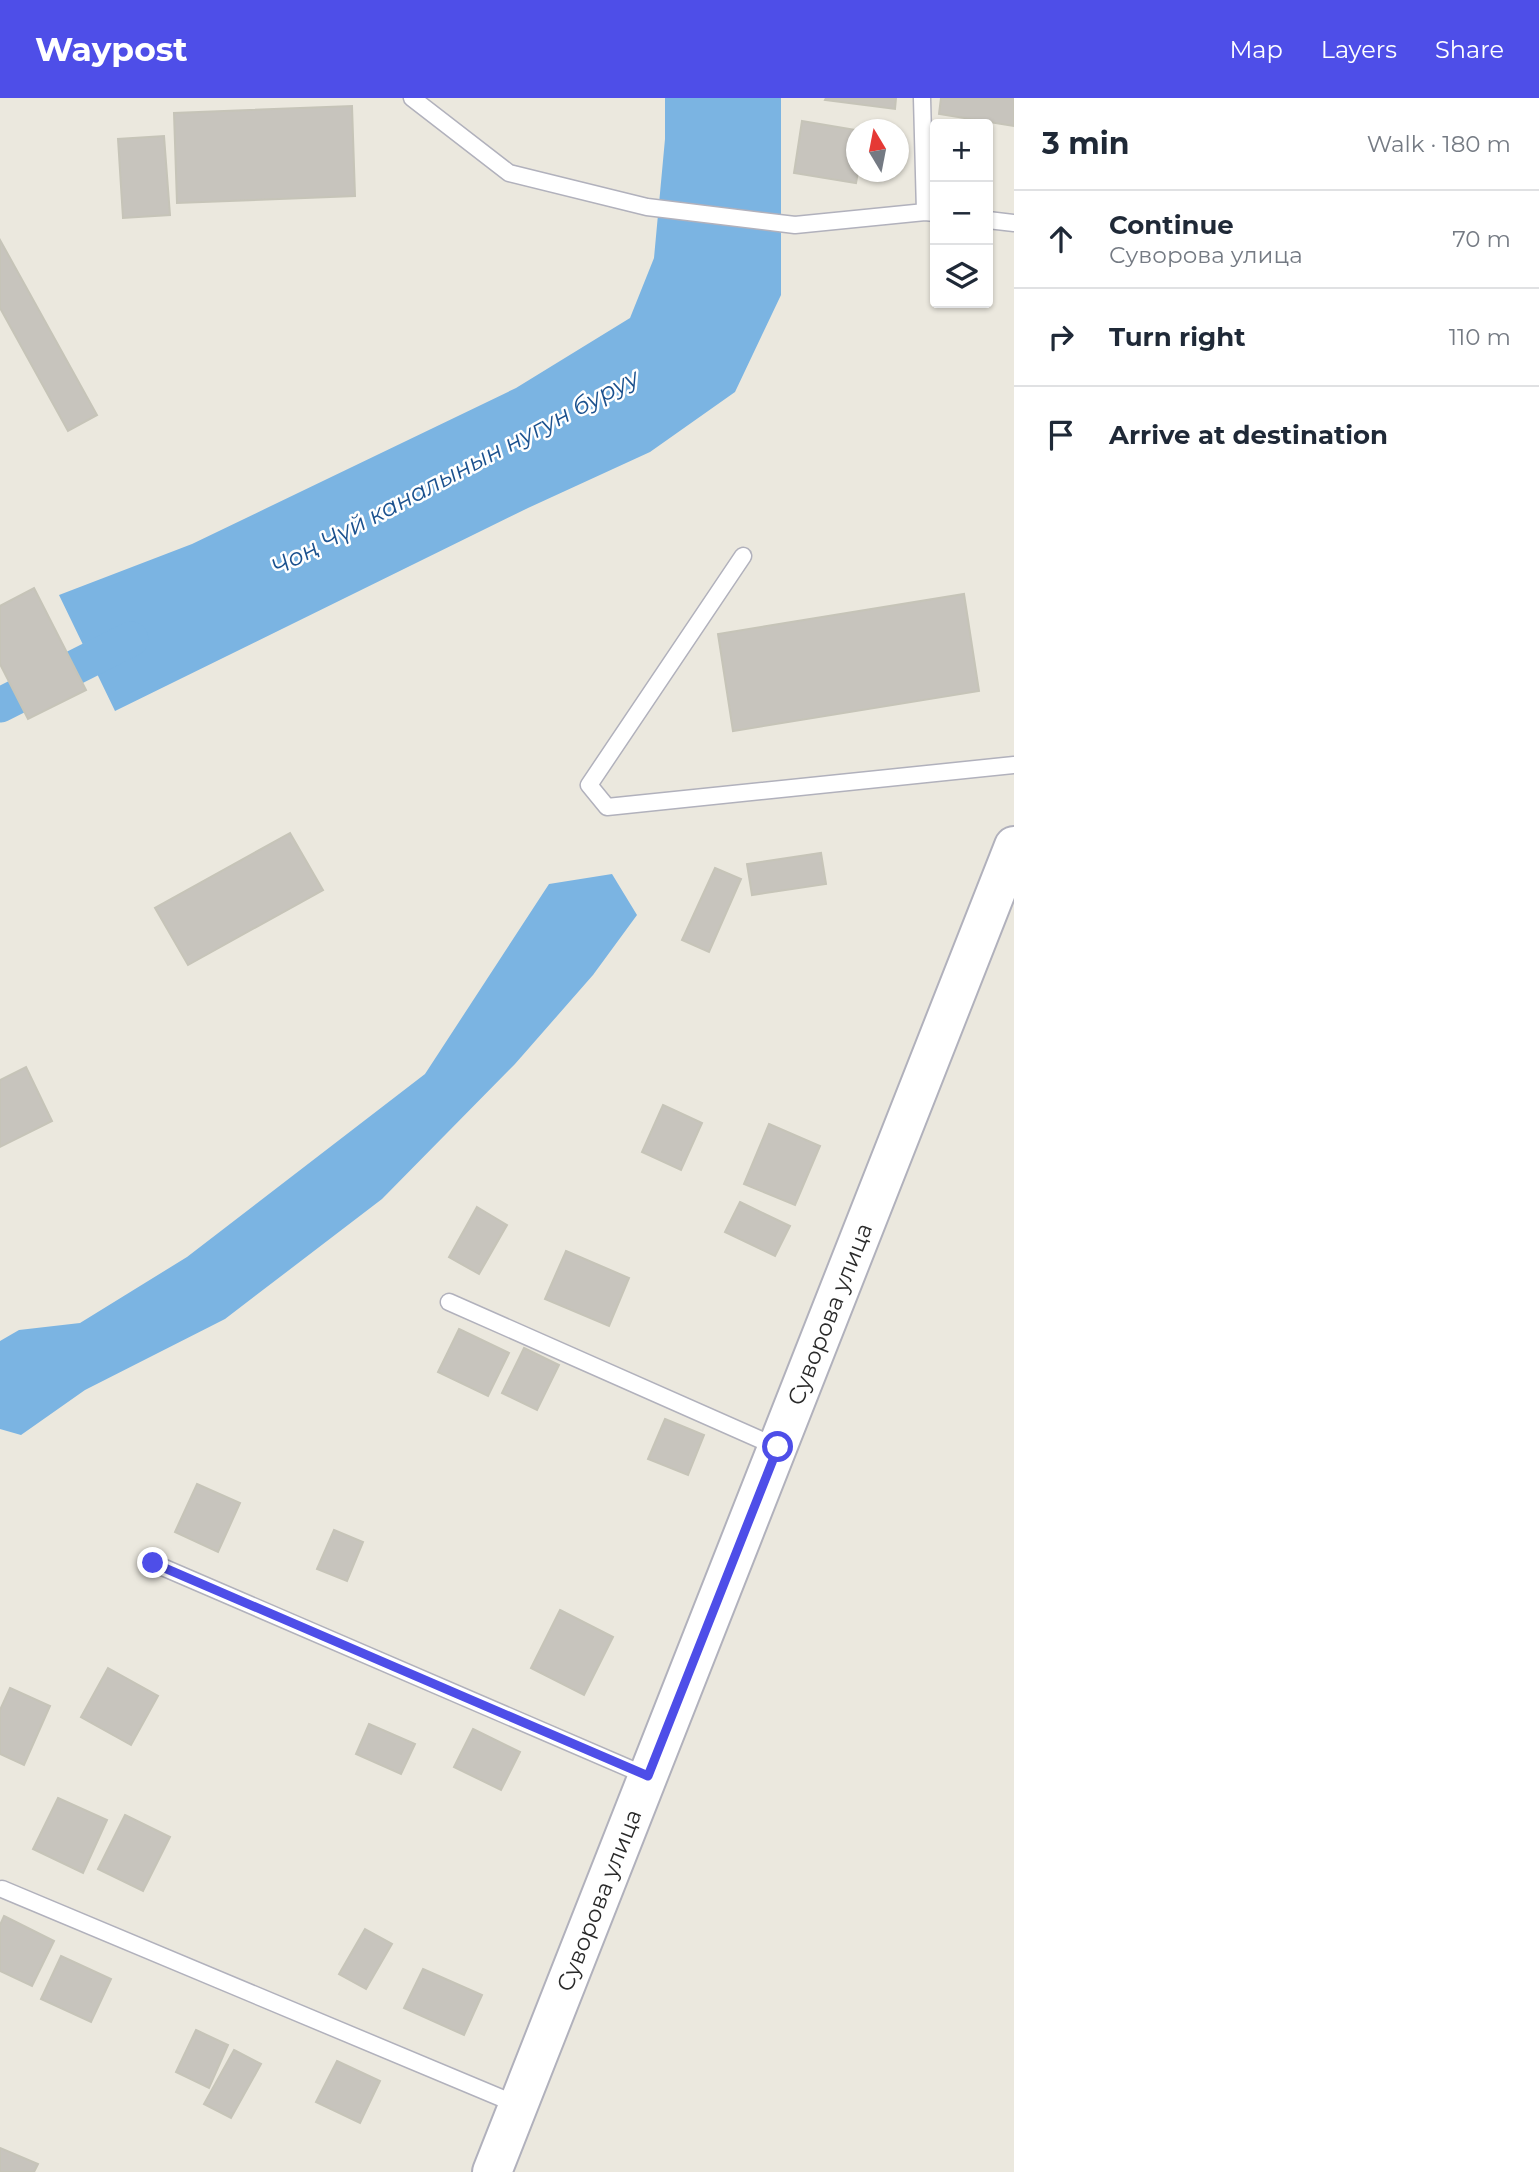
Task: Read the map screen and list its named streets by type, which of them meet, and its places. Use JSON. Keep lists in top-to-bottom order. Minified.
{"streets":{"street":["Суворова улица"]},"water":["Чоң Чүй каналынын нугун буруу"],"north":"top","page":{"header":"Waypost","nav":["Map","Layers","Share"],"heading":["3 min","Walk · 180 m"],"map_buttons":["+","−"],"list":[["Continue","Суворова улица","70 m"],["Turn right","110 m"],"Arrive at destination"]}}
